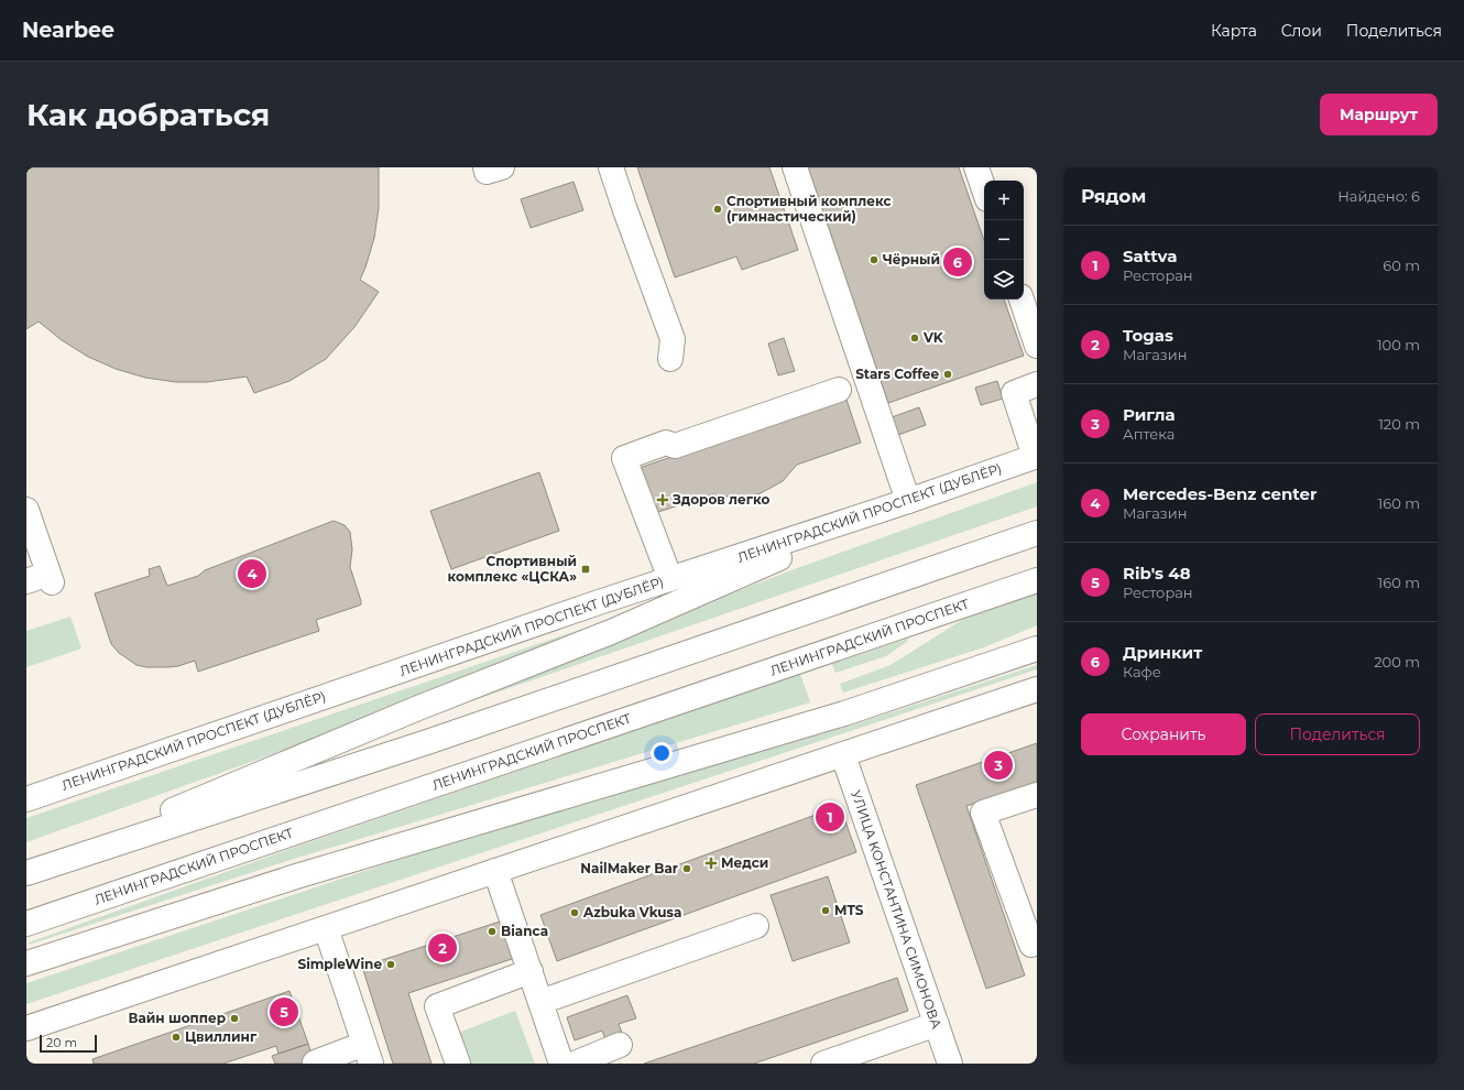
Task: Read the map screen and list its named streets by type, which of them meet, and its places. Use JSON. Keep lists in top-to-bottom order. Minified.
{"streets":{"main road":["ЛЕНИНГРАДСКИЙ ПРОСПЕКТ (ДУБЛЁР)","ЛЕНИНГРАДСКИЙ ПРОСПЕКТ","УЛИЦА КОНСТАНТИНА СИМОНОВА"]},"places":{"other":["Спортивный комплекс (гимнастический)","Чёрный","VK","Stars Coffee","NailMaker Bar","MTS","Azbuka Vkusa","Bianca","SimpleWine","Вайн шоппер","Цвиллинг"],"health":["Здоров легко","Медси"],"transit":["Спортивный комплекс «ЦСКА»"]},"scale_bar":"20 m","page":{"header":"Nearbee","nav":["Карта","Слои","Поделиться"],"buttons":["Маршрут",["Сохранить","Поделиться"]],"title":"Как добраться","heading":["Рядом","Найдено: 6"],"map_buttons":["+","−"],"list":[{"mark":"1","name":"Sattva","note":"Ресторан","value":"60 m"},{"mark":"2","name":"Togas","note":"Магазин","value":"100 m"},{"mark":"3","name":"Ригла","note":"Аптека","value":"120 m"},{"mark":"4","name":"Mercedes-Benz center","note":"Магазин","value":"160 m"},{"mark":"5","name":"Rib's 48","note":"Ресторан","value":"160 m"},{"mark":"6","name":"Дринкит","note":"Кафе","value":"200 m"}],"pins":["6","4","3","1","2","5"],"scale":"20 m"}}
